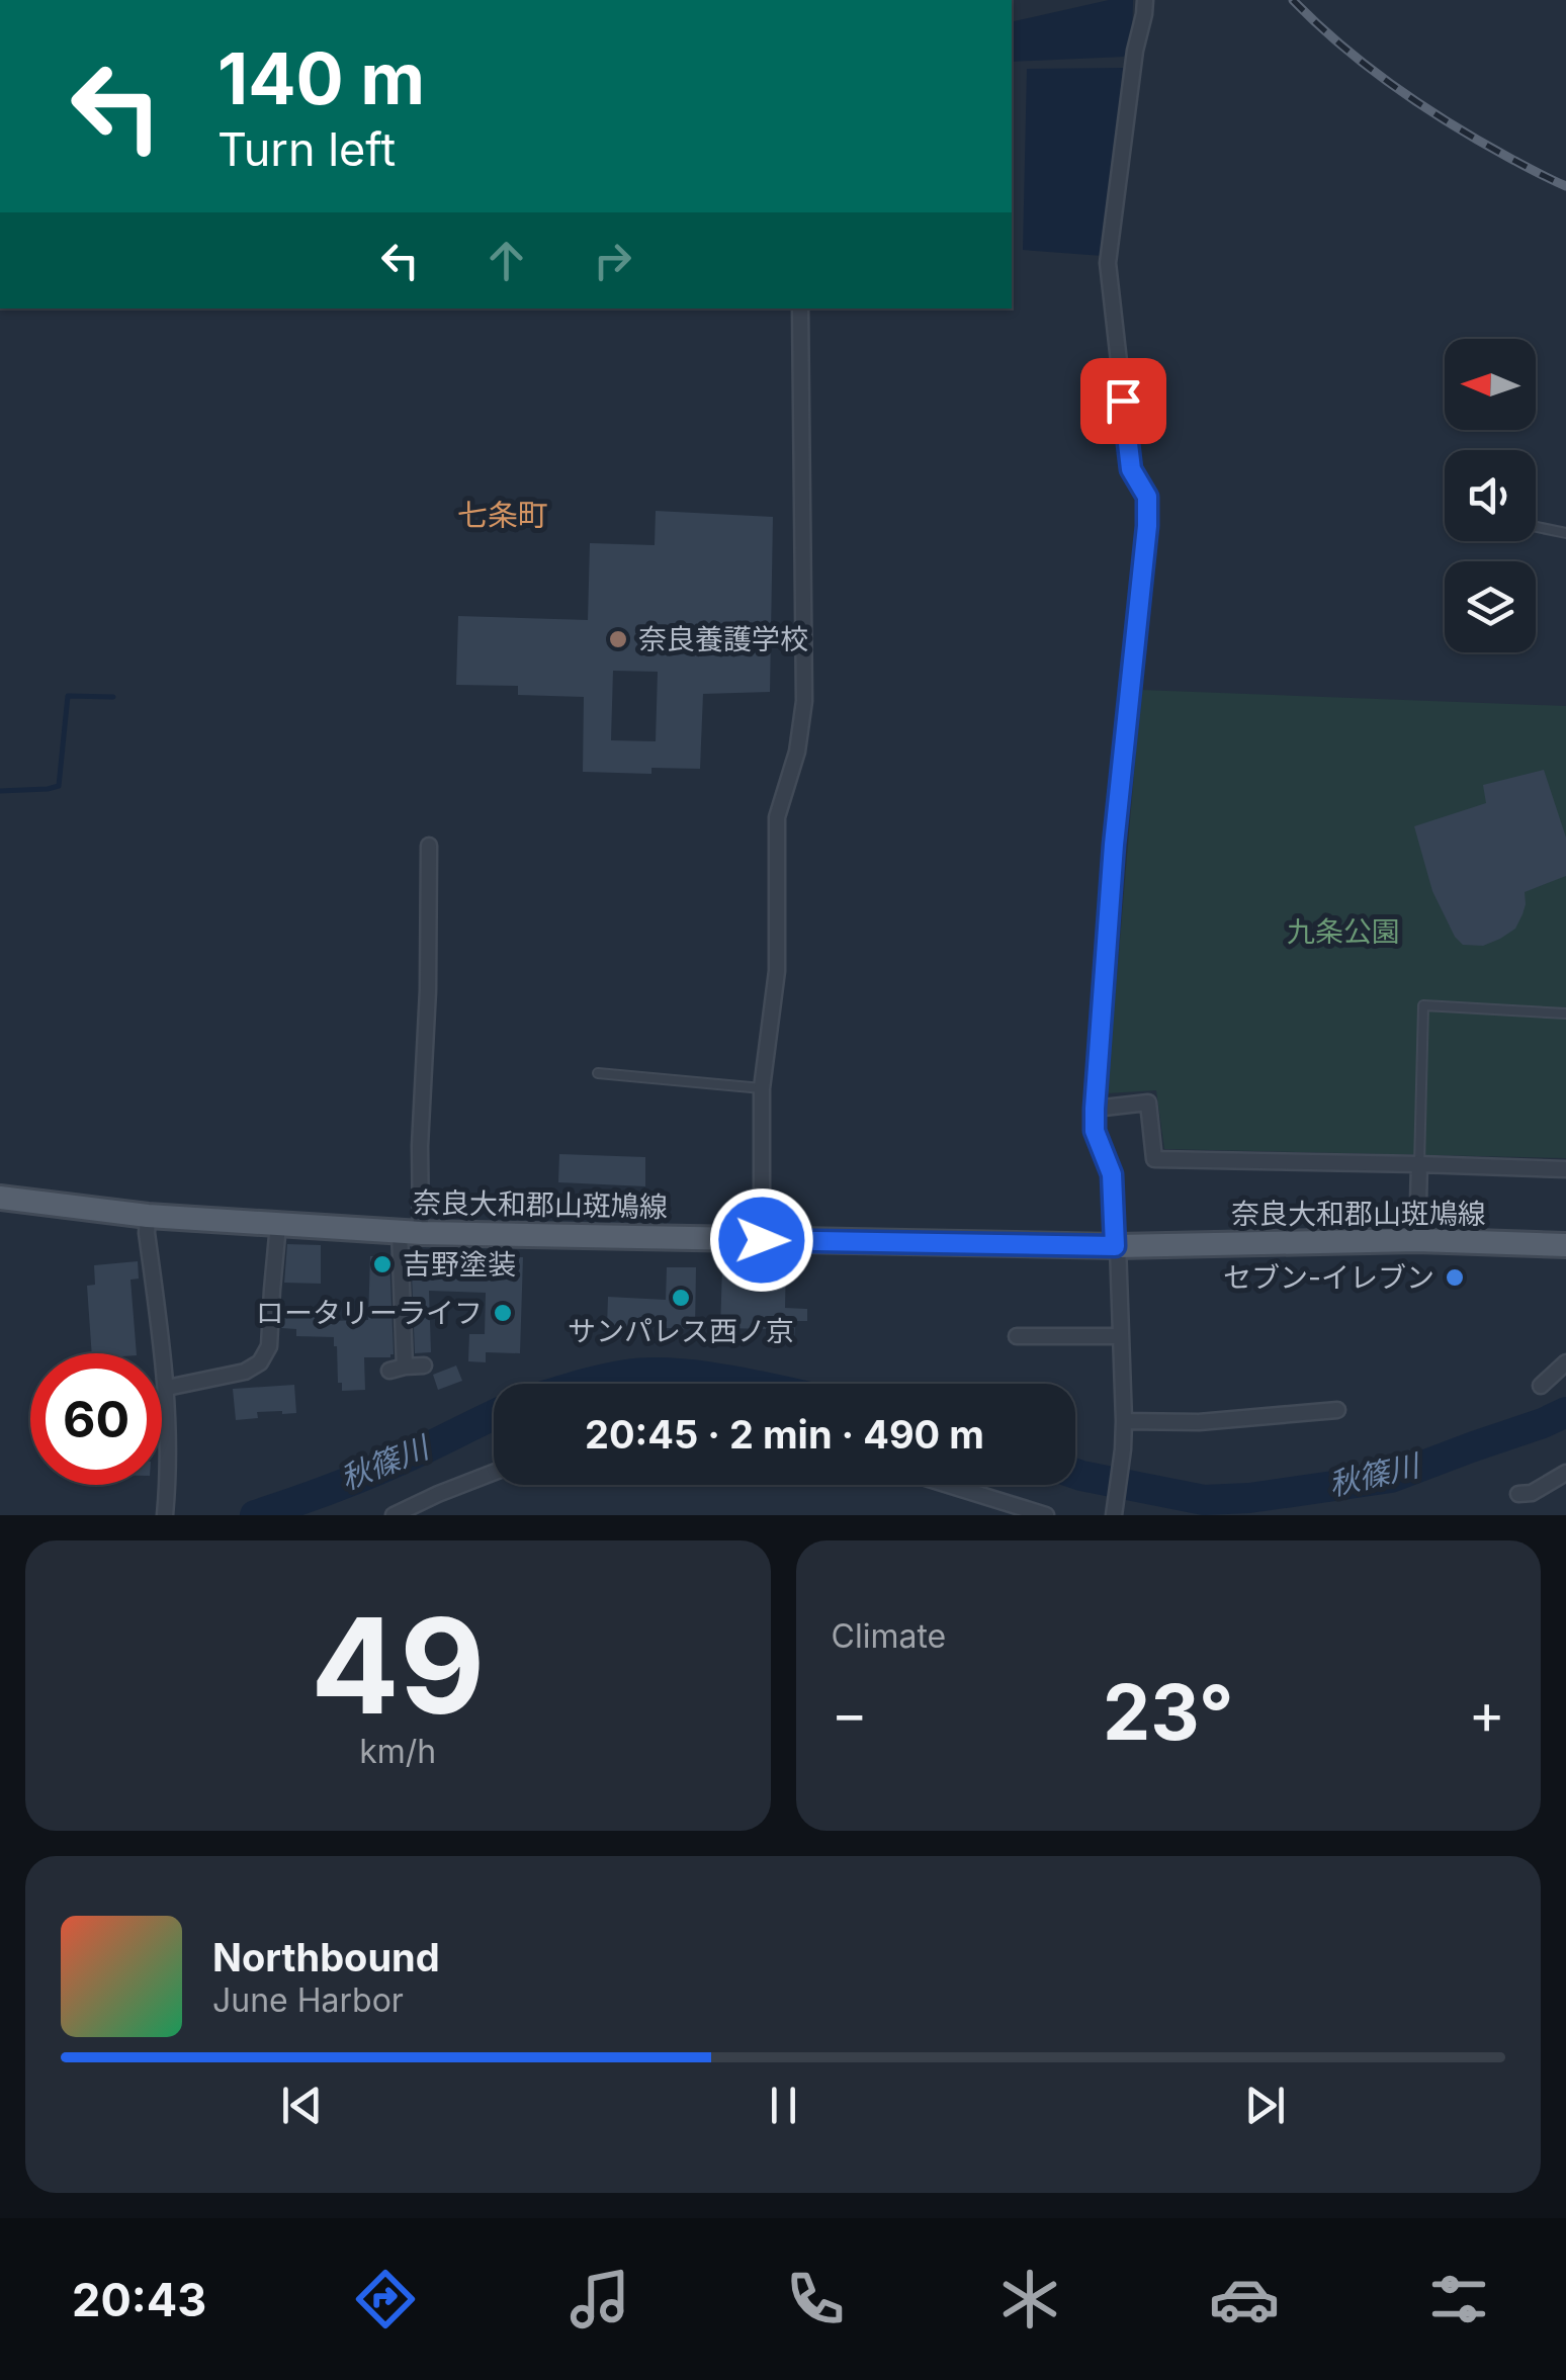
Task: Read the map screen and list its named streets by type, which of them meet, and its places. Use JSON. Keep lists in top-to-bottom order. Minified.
{"streets":{"main road":["奈良大和郡山斑鳩線"]},"districts":["七条町"],"water":["秋篠川"],"parks":["九条公園"],"places":["奈良養護学校","吉野塗装","セブン-イレブン","サンパレス西ノ京","ロータリーライフ"],"north":"left","page":{"turn":["140 m","Turn left"],"limit":"60","trip":"20:45 · 2 min · 490 m","tile":[["49","km/h"],"Climate"],"heat":["−","23°","+"],"song":["Northbound","June Harbor"],"tabs":"20:43"}}
